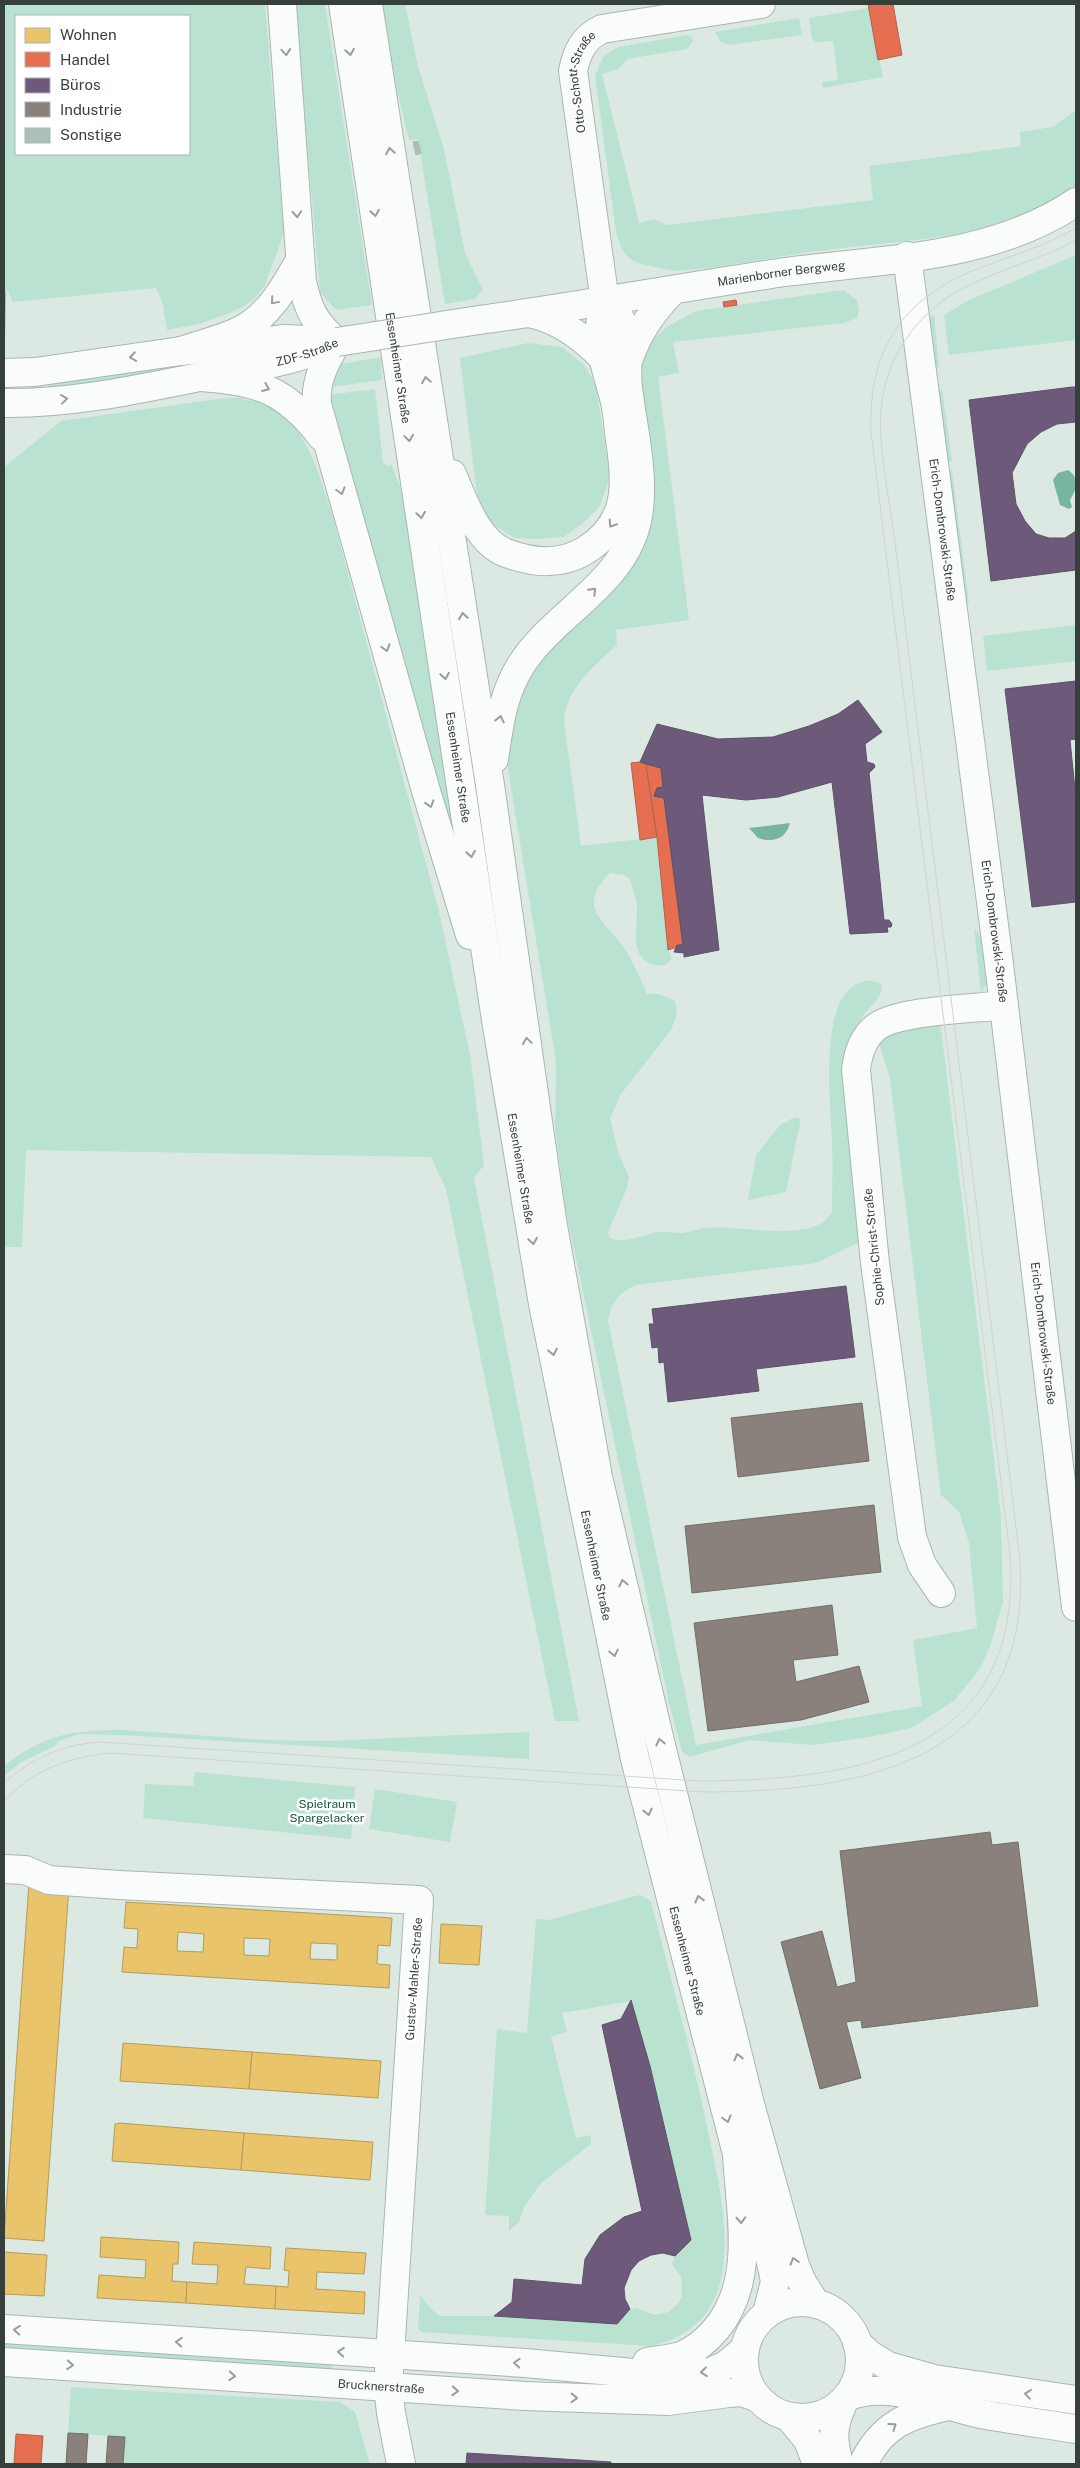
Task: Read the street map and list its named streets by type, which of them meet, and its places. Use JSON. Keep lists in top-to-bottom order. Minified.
{"streets":{"main road":["Otto-Schott-Straße","Marienborner Bergweg","ZDF-Straße","Essenheimer Straße","Erich-Dombrowski-Straße","Sophie-Christ-Straße","Gustav-Mahler-Straße","Brucknerstraße"]},"crossings":[["Otto-Schott-Straße","Marienborner Bergweg"],["Marienborner Bergweg","ZDF-Straße"],["Marienborner Bergweg","Erich-Dombrowski-Straße"],["Essenheimer Straße","Brucknerstraße"],["Erich-Dombrowski-Straße","Sophie-Christ-Straße"]],"parks":["Spielraum Spargelacker"],"legend":["Wohnen","Handel","Büros","Industrie","Sonstige"]}
